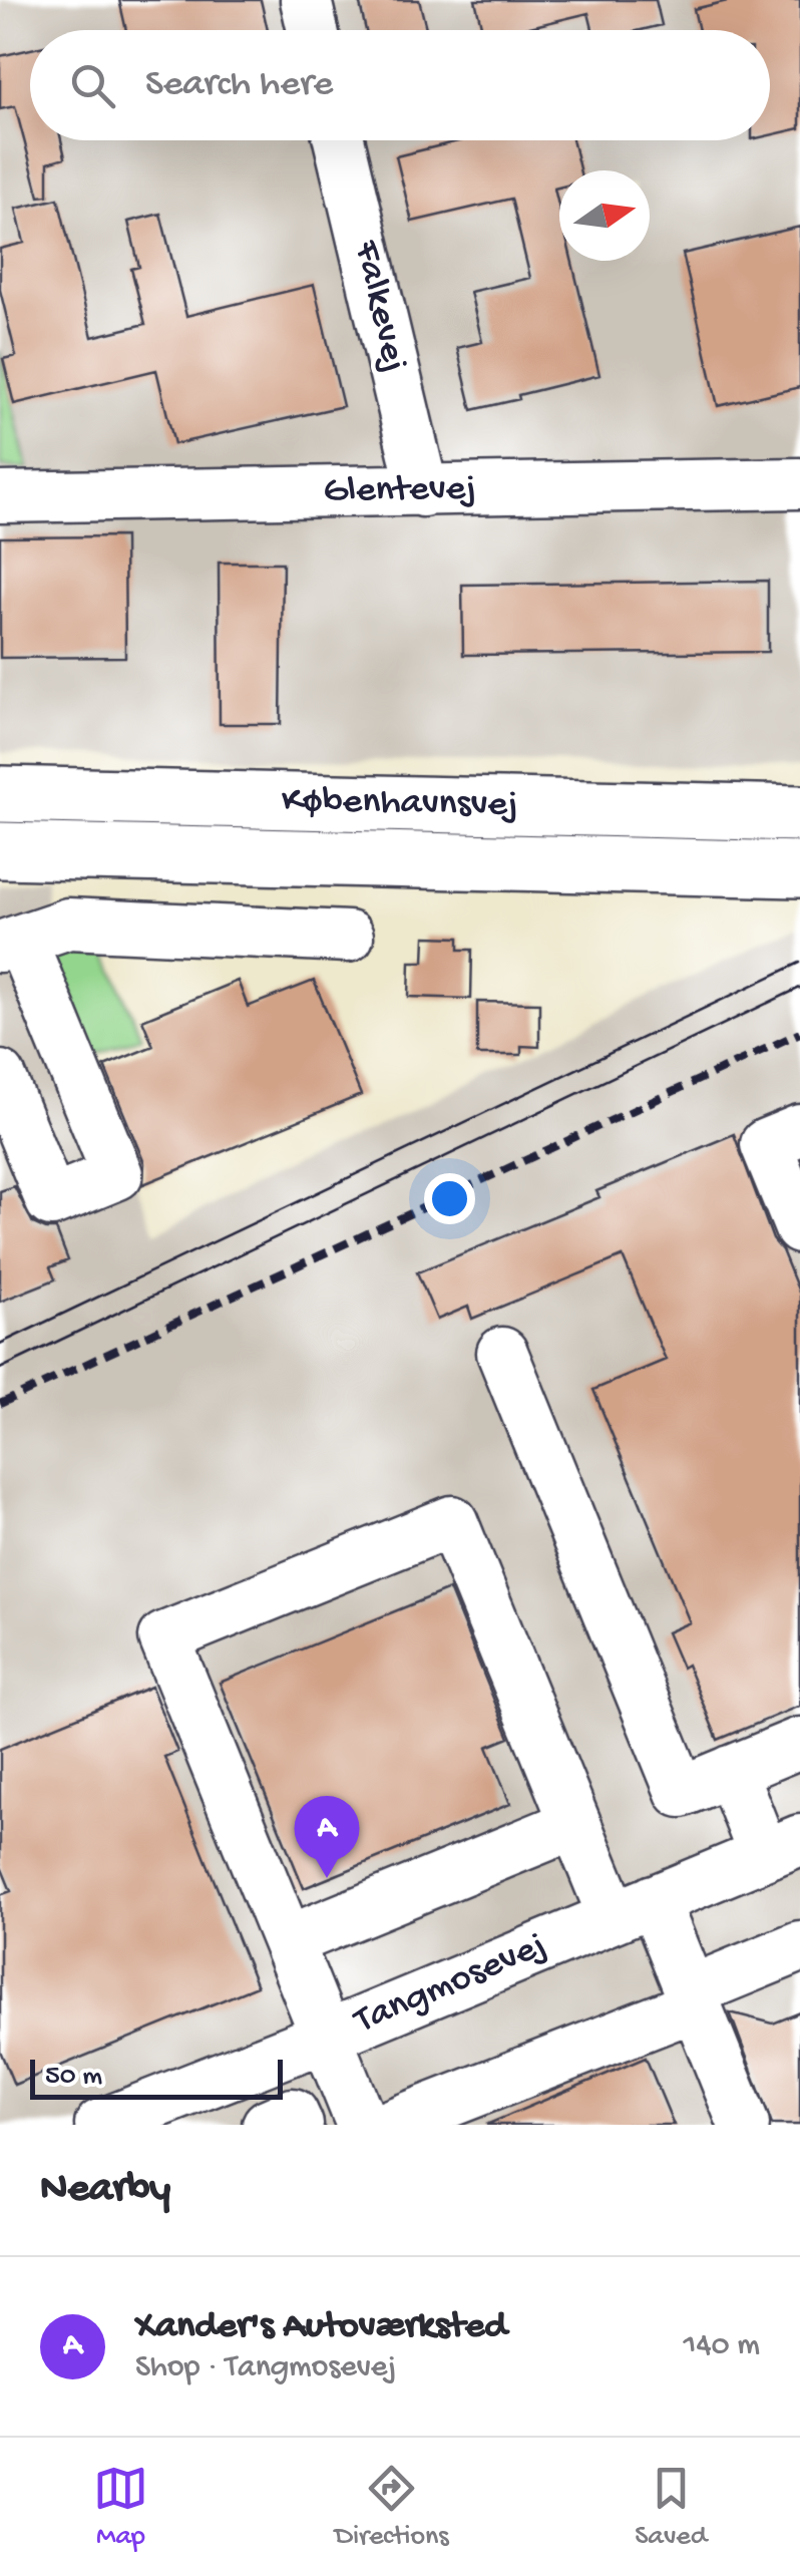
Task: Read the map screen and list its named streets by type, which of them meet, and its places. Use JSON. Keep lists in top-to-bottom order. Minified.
{"streets":{"main road":["Københavnsvej"],"street":["Falkevej","Glentevej","Tangmosevej"]},"crossings":[["Falkevej","Glentevej"]],"scale_bar":"50 m","north":"right","page":{"search":"Search here","pins":"A","scale":"50 m","heading":"Nearby","list":[{"mark":"A","name":"Xander's Autoværksted","note":"Shop · Tangmosevej","value":"140 m"}],"nav":["Map","Directions","Saved"]}}
